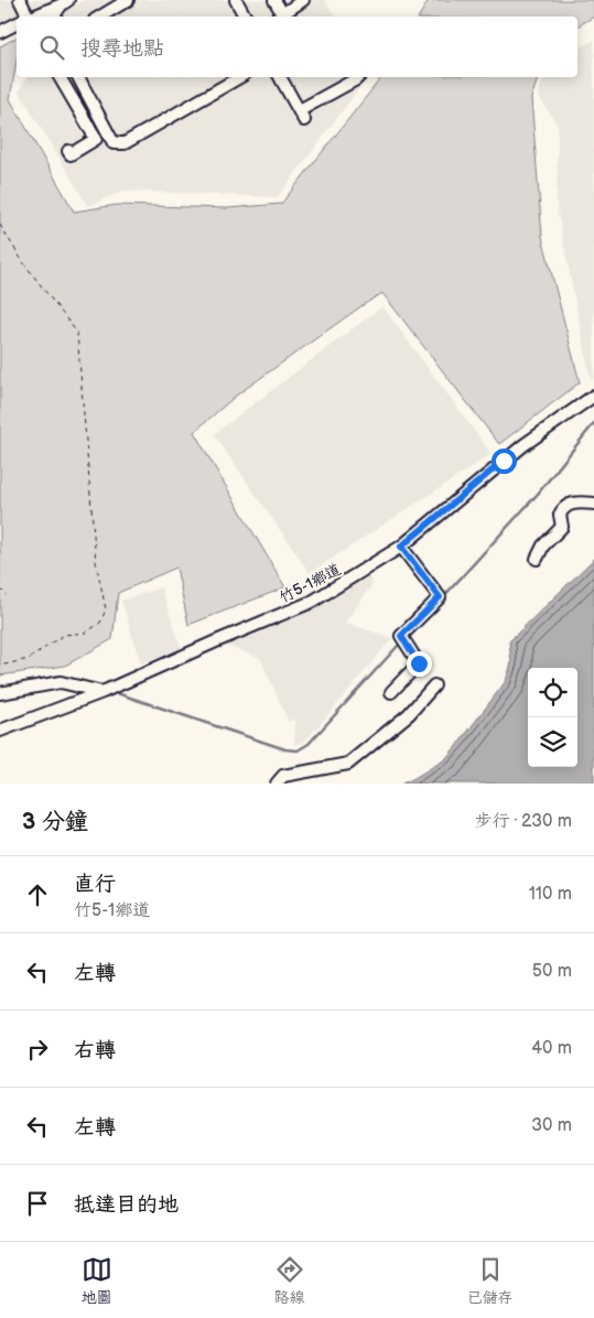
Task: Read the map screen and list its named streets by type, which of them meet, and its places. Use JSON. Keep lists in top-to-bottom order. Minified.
{"streets":{"street":["竹5-1鄉道"]},"page":{"search":"搜尋地點","heading":["3 分鐘","步行 · 230 m"],"list":[["直行","竹5-1鄉道","110 m"],["左轉","50 m"],["右轉","40 m"],["左轉","30 m"],"抵達目的地"],"nav":["地圖","路線","已儲存"]}}
